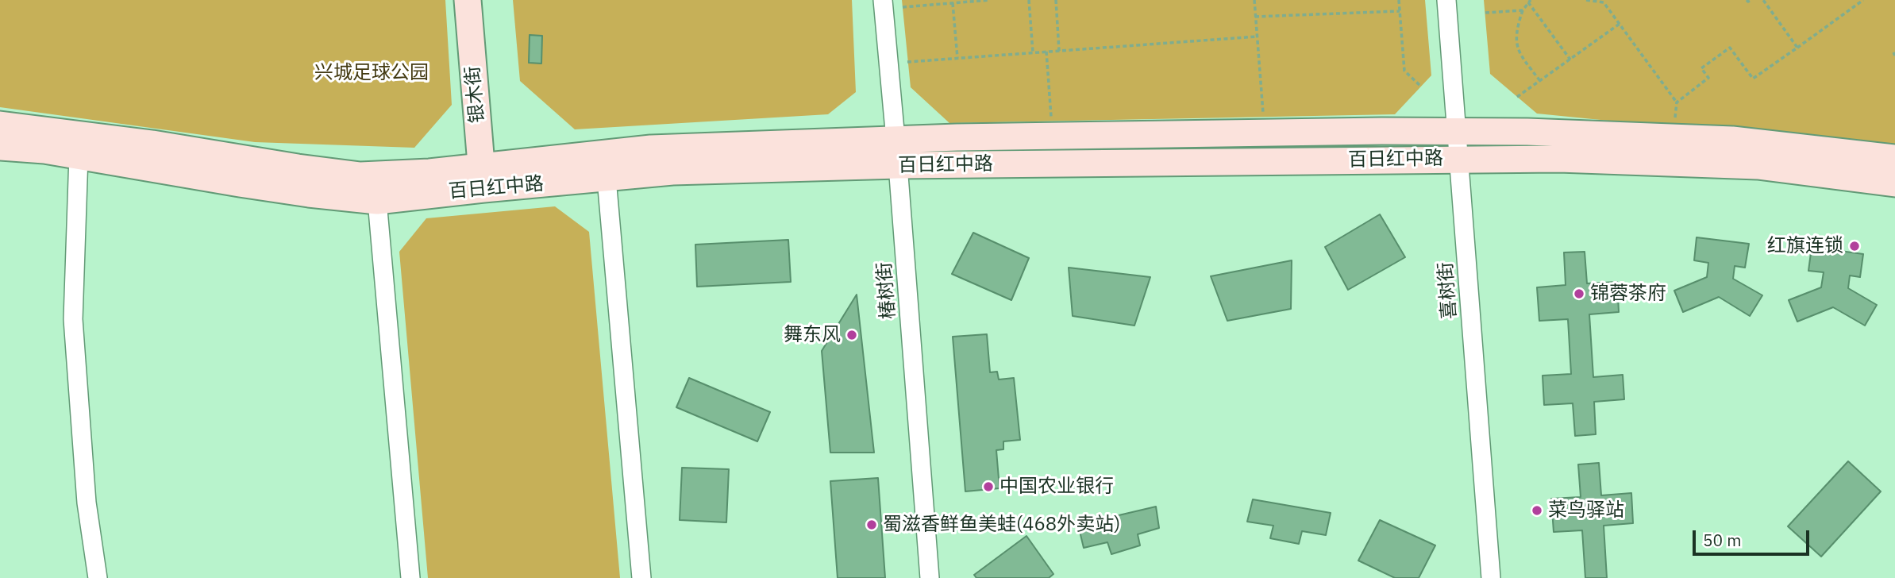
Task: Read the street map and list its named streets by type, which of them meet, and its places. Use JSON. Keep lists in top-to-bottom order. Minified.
{"streets":{"street":["银木街","百日红中路","椿树街","喜树街"]},"crossings":[["银木街","百日红中路"],["百日红中路","椿树街"],["百日红中路","喜树街"]],"parks":["兴城足球公园"],"places":["红旗连锁","锦蓉茶府","舞东风","中国农业银行","菜鸟驿站","蜀滋香鲜鱼美蛙(468外卖站)"],"scale_bar":"50 m"}
